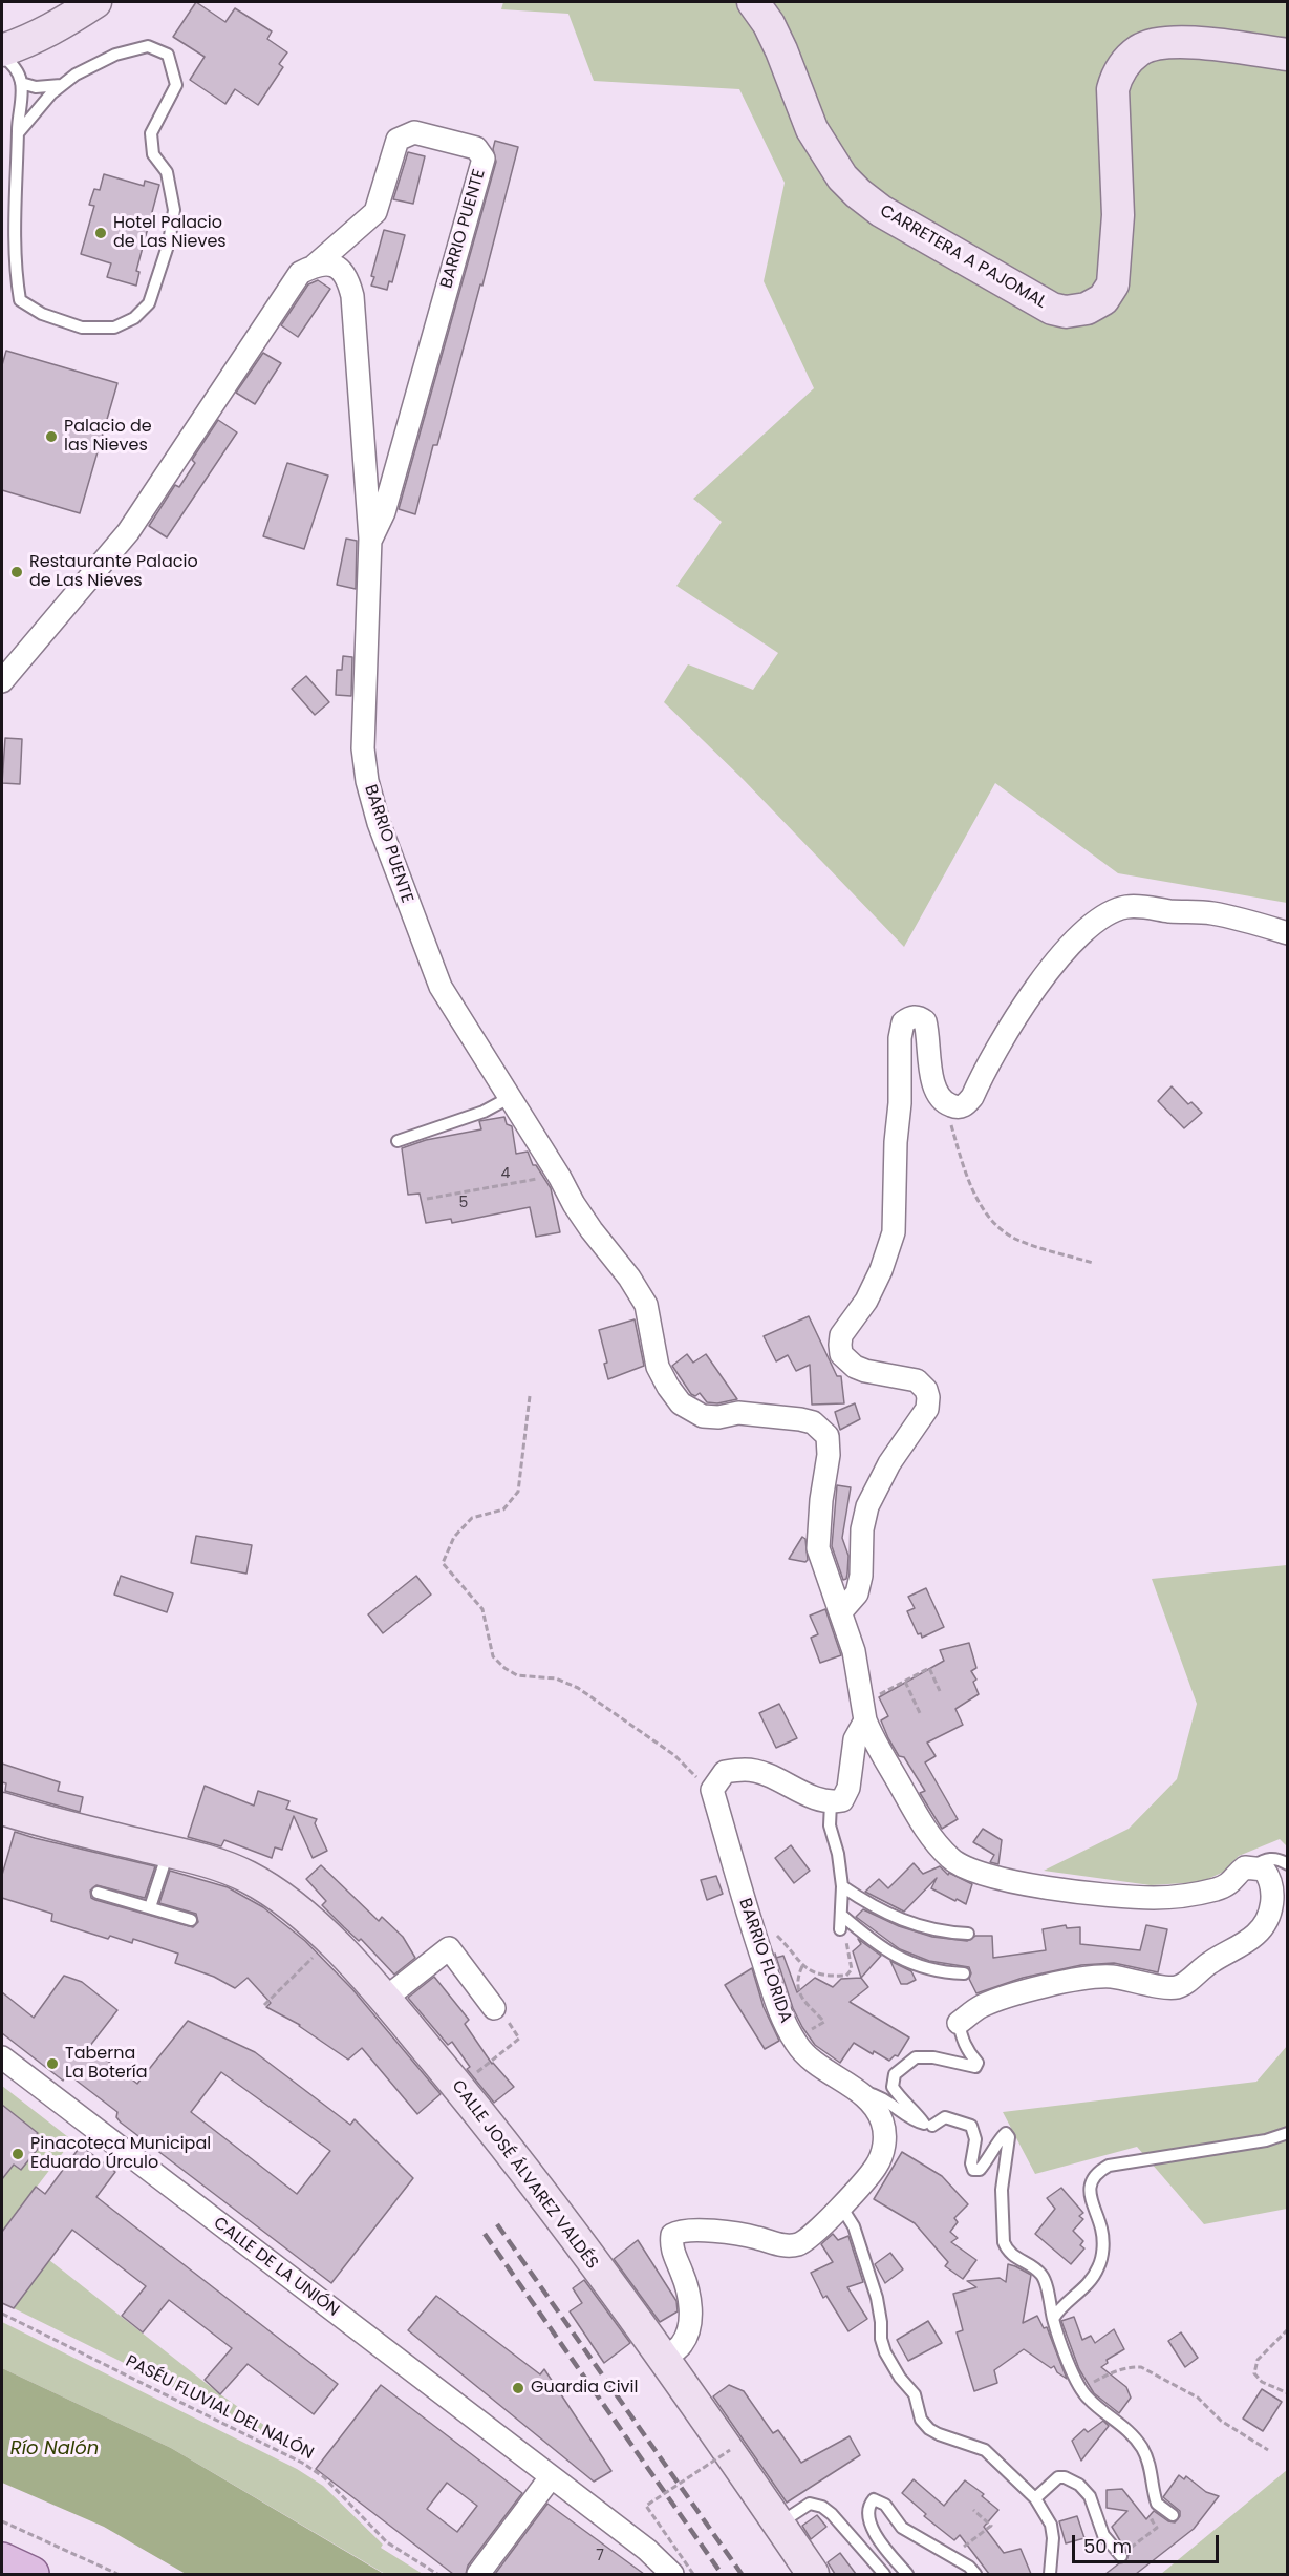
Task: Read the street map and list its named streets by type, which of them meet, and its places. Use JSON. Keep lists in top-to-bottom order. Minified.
{"streets":{"street":["BARRIO PUENTE","CARRETERA A PAJOMAL","BARRIO FLORIDA","CALLE JOSÉ ÁLVAREZ VALDÉS","CALLE DE LA UNIÓN"],"path":["PASÉU FLUVIAL DEL NALÓN"]},"crossings":[["BARRIO FLORIDA","CALLE JOSÉ ÁLVAREZ VALDÉS"]],"water":["Río Nalón"],"places":["Hotel Palacio de Las Nieves","Palacio de las Nieves","Restaurante Palacio de Las Nieves","Taberna La Botería","Pinacoteca Municipal Eduardo Úrculo","Guardia Civil"],"house_numbers":["4","5","7"],"scale_bar":"50 m"}
